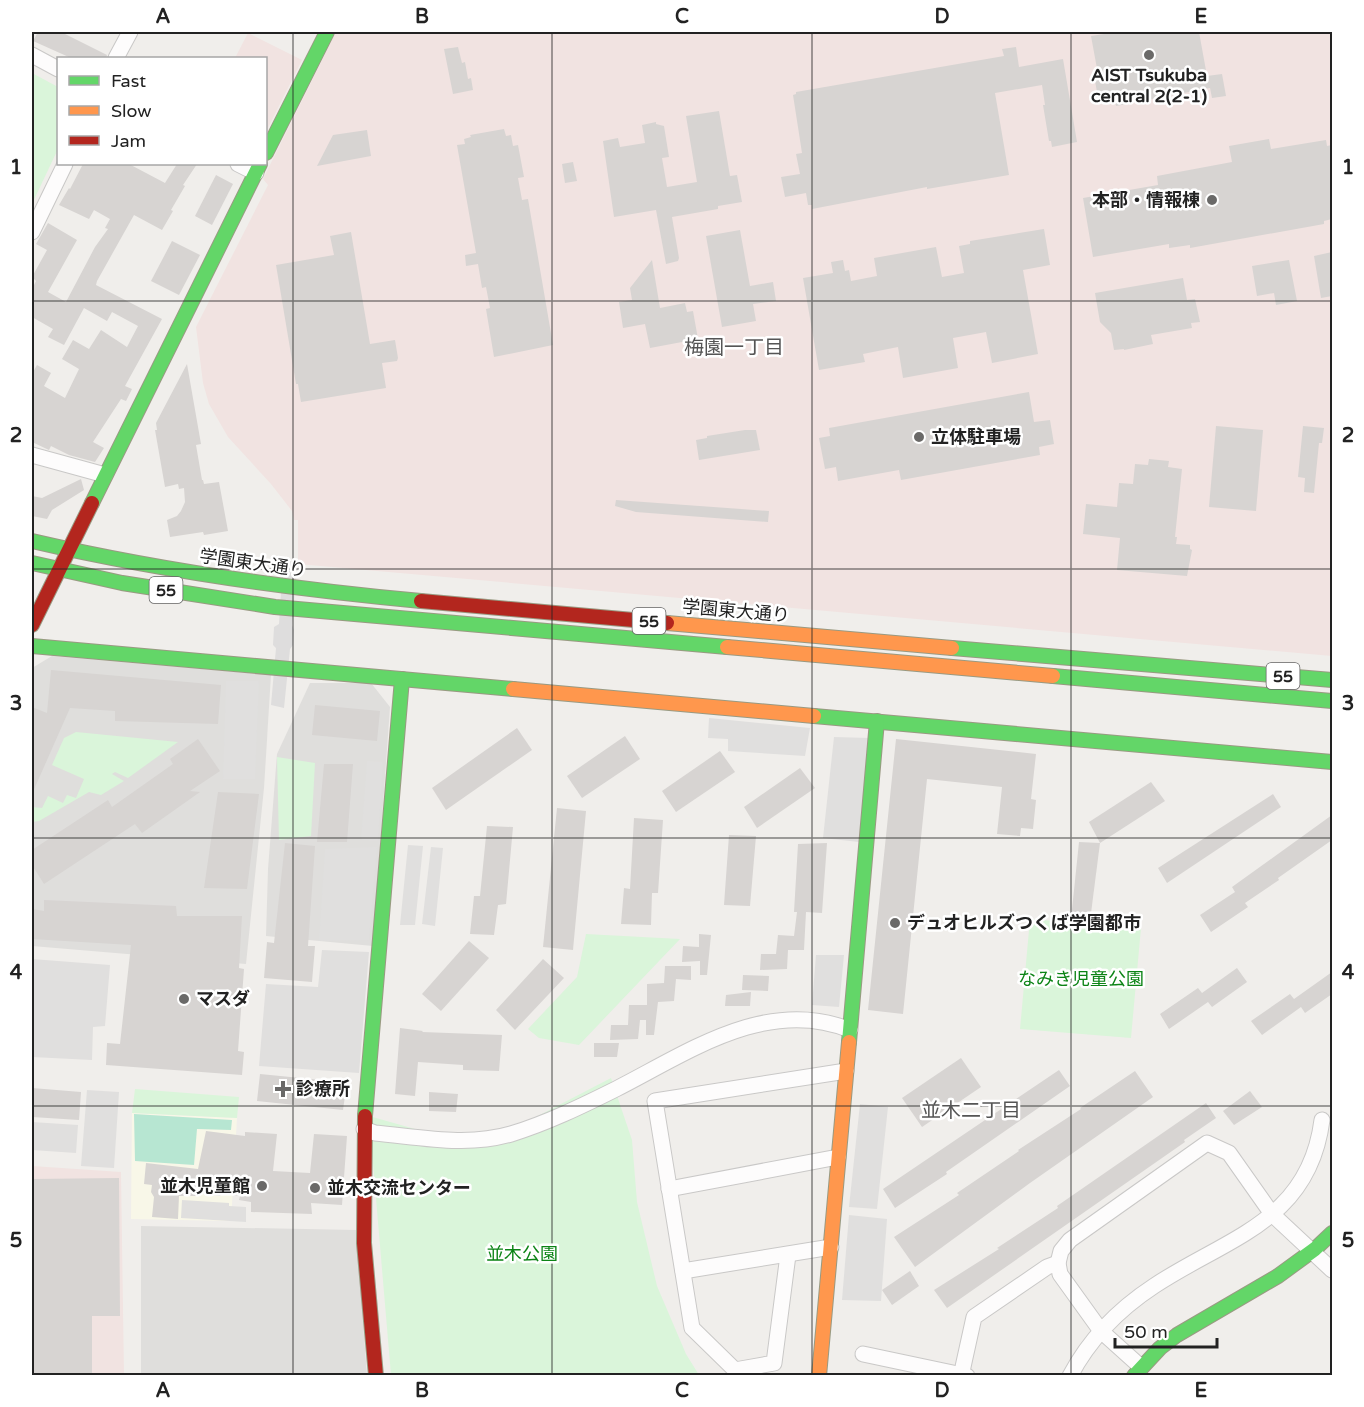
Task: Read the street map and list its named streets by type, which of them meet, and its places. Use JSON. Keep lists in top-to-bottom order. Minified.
{"streets":{"street":["学園東大通り","55"]},"districts":["梅園一丁目","並木二丁目"],"parks":["なみき児童公園","並木公園"],"places":{"other":["AIST Tsukuba central 2(2-1)","本部・情報棟","立体駐車場","デュオヒルズつくば学園都市","マスダ","並木児童館","並木交流センター"],"health":["診療所"]},"legend":["Fast","Slow","Jam"],"scale_bar":"50 m","grid":{"columns":["A","B","C","D","E"],"rows":["1","2","3","4","5"]}}
